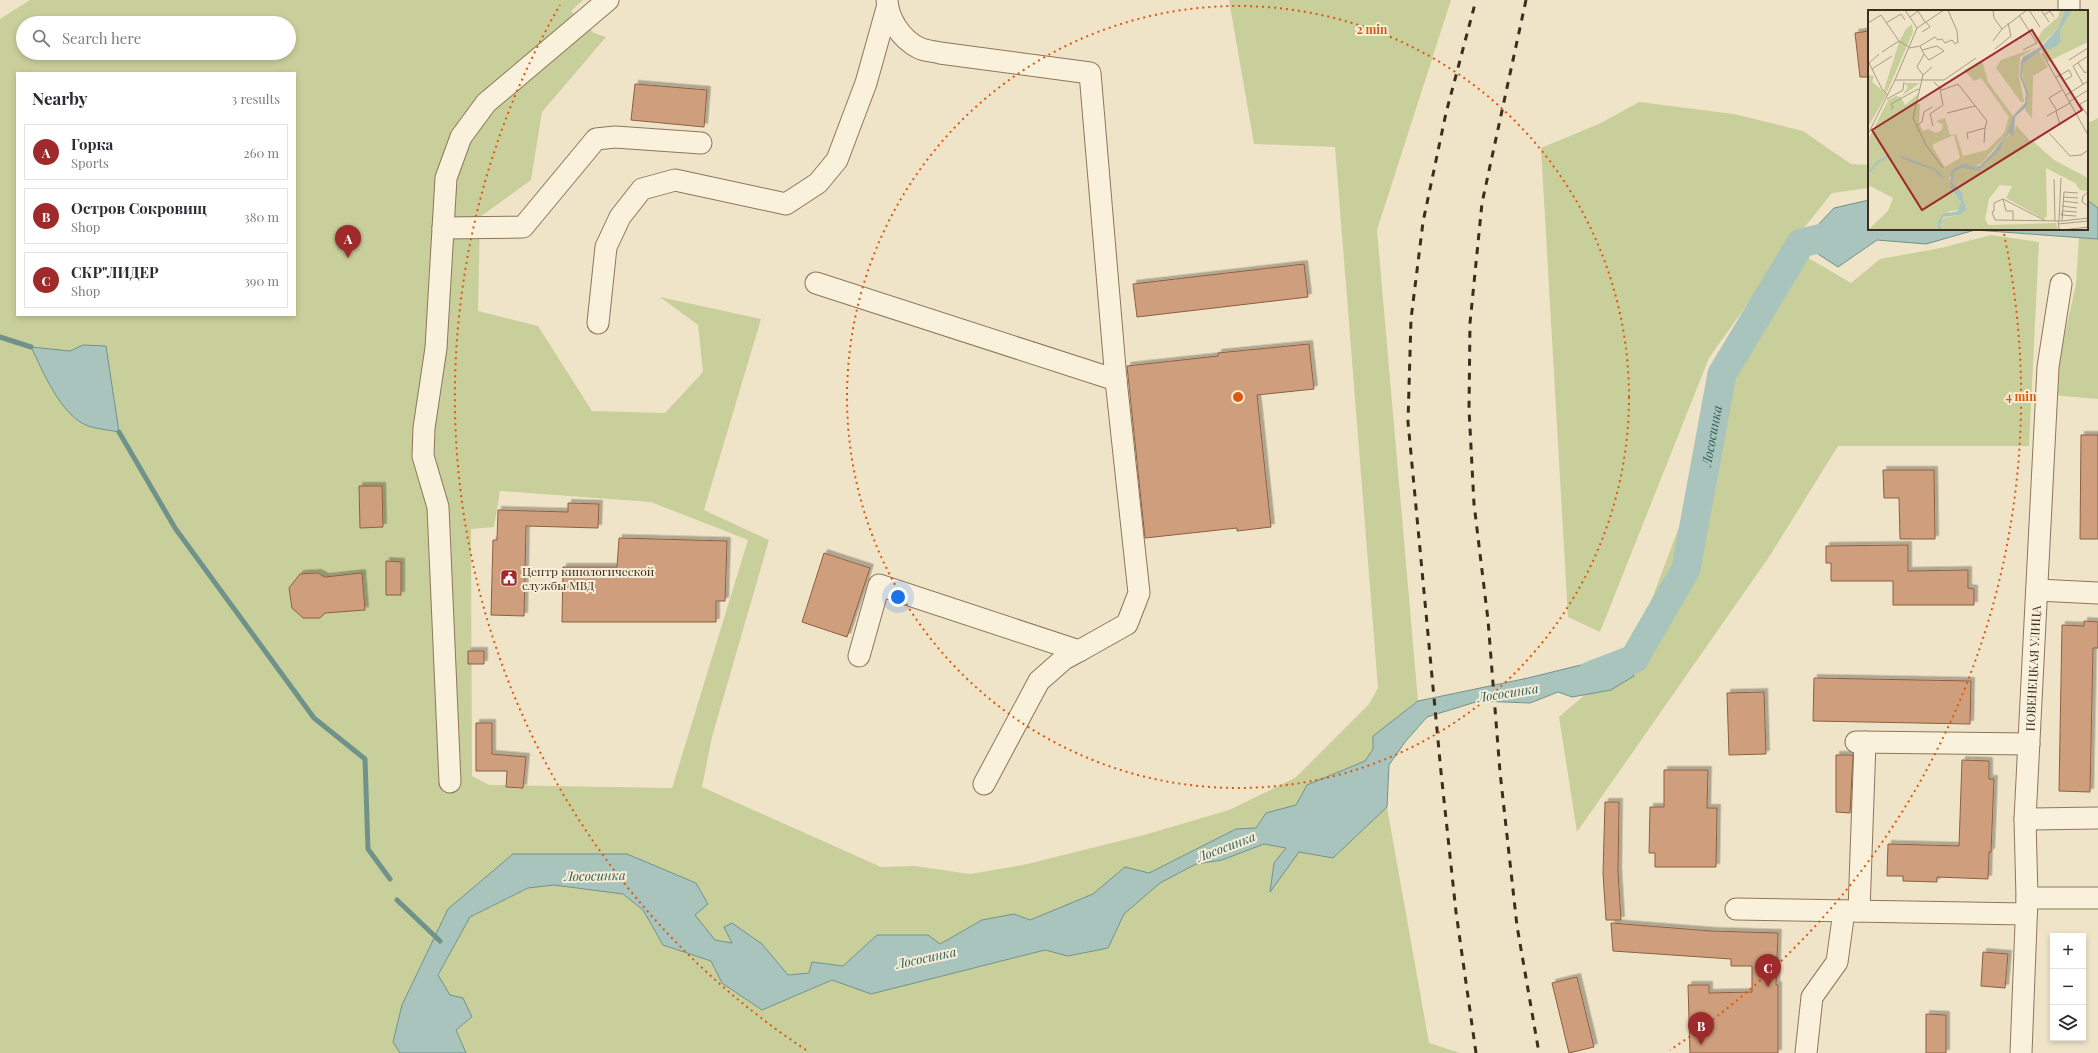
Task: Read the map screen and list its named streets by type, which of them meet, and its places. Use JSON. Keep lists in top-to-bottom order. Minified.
{"streets":{"street":["ПОВЕНЕЦКАЯ УЛИЦА"]},"water":["Лососинка"],"places":{"public building":["Центр кинологической службы МВД"]},"page":{"search":"Search here","heading":["Nearby","3 results"],"list":[{"mark":"A","name":"Горка","note":"Sports","value":"260 m"},{"mark":"B","name":"Остров Сокровищ","note":"Shop","value":"380 m"},{"mark":"C","name":"СКР\"ЛИДЕР","note":"Shop","value":"390 m"}],"pins":["A","C","B"],"map_buttons":["+","−"]},"rings":["2 min","4 min"]}
